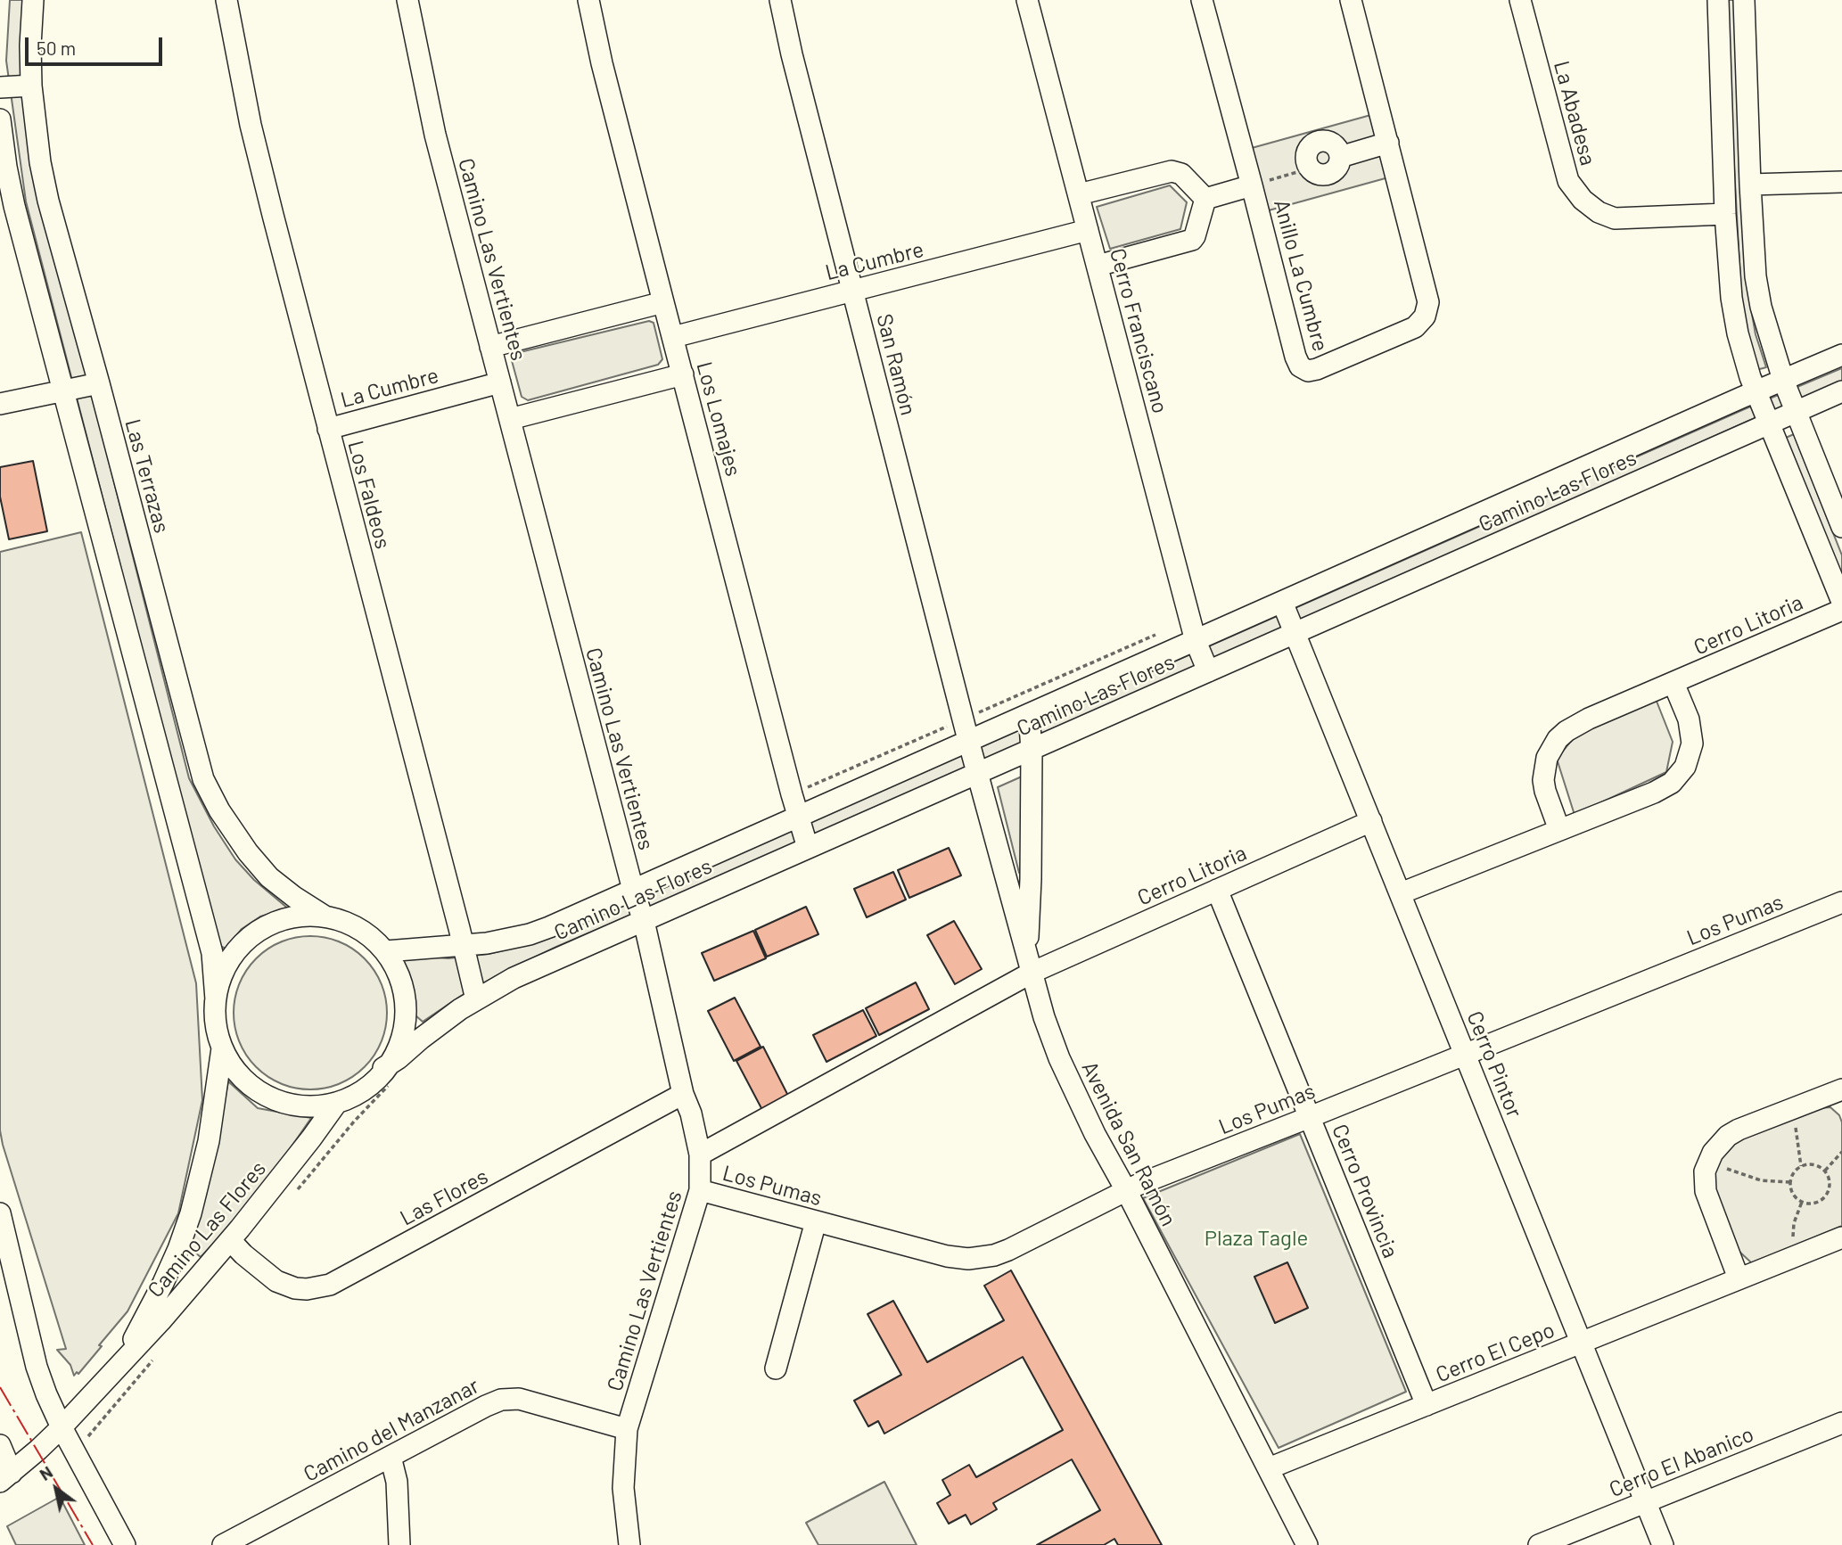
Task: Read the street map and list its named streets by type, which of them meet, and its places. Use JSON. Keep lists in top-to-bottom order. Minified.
{"streets":{"street":["La Abadesa","Camino Las Vertientes","La Cumbre","Anillo La Cumbre","Cerro Franciscano","San Ramón","Los Lomajes","Las Terrazas","Camino Las Flores","Los Faldeos","Cerro Litoria","Los Pumas","Cerro Pintor","Avenida San Ramón","Cerro Provincia","Las Flores","Cerro El Cepo","Camino del Manzanar","Cerro El Abanico"]},"crossings":[["Camino Las Vertientes","La Cumbre"],["Camino Las Vertientes","Camino Las Flores"],["Camino Las Vertientes","Cerro Litoria"],["Camino Las Vertientes","Los Pumas"],["Camino Las Vertientes","Las Flores"],["Camino Las Vertientes","Camino del Manzanar"],["La Cumbre","Cerro Franciscano"],["La Cumbre","San Ramón"],["La Cumbre","Los Lomajes"],["La Cumbre","Los Faldeos"],["Cerro Franciscano","Camino Las Flores"],["San Ramón","Camino Las Flores"],["San Ramón","Avenida San Ramón"],["Los Lomajes","Camino Las Flores"],["Las Terrazas","Camino Las Flores"],["Camino Las Flores","Los Faldeos"],["Camino Las Flores","Cerro Pintor"],["Camino Las Flores","Avenida San Ramón"],["Camino Las Flores","Las Flores"],["Cerro Litoria","Cerro Pintor"],["Cerro Litoria","Avenida San Ramón"],["Cerro Litoria","Cerro Provincia"],["Los Pumas","Cerro Pintor"],["Los Pumas","Avenida San Ramón"],["Los Pumas","Cerro Provincia"],["Cerro Pintor","Cerro El Cepo"],["Cerro Pintor","Cerro El Abanico"],["Avenida San Ramón","Cerro El Cepo"],["Cerro Provincia","Cerro El Cepo"]],"parks":["Plaza Tagle"],"scale_bar":"50 m","north":"top left"}
